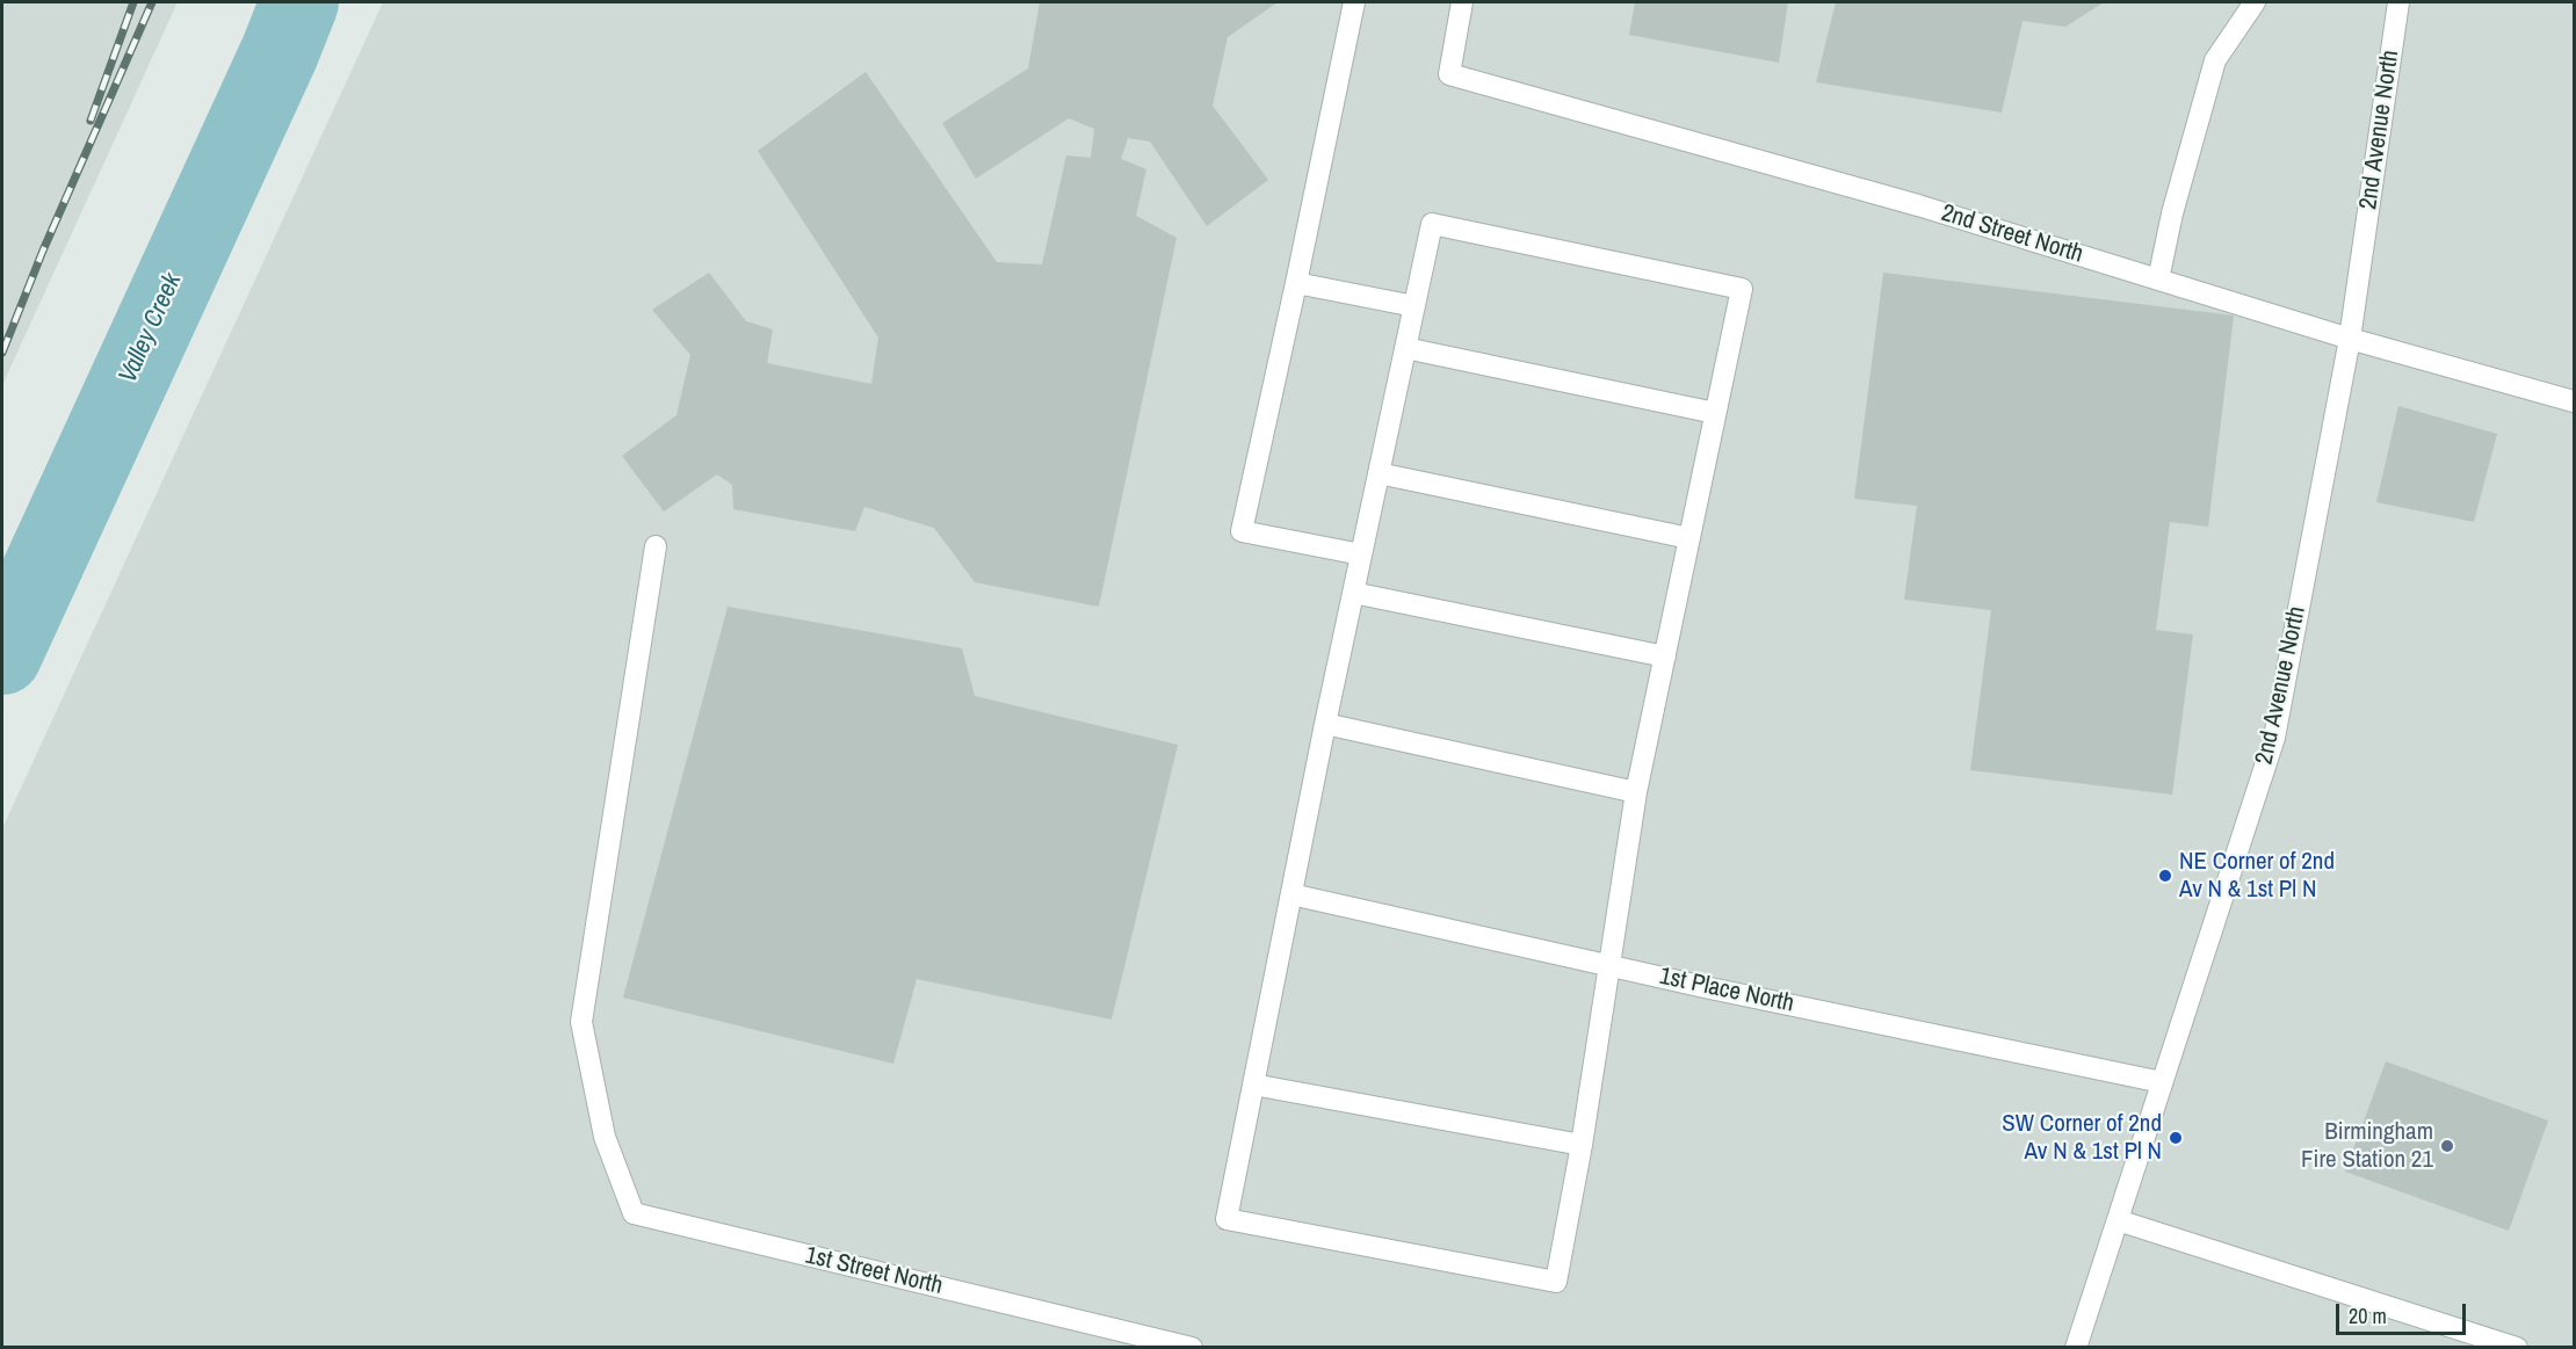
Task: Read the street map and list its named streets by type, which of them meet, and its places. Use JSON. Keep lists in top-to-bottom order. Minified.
{"streets":{"street":["2nd Avenue North","2nd Street North","1st Place North","1st Street North"]},"crossings":[["2nd Avenue North","2nd Street North"],["2nd Avenue North","1st Place North"]],"water":["Valley Creek"],"places":["NE Corner of 2nd Av N & 1st Pl N","SW Corner of 2nd Av N & 1st Pl N","Birmingham Fire Station 21"],"scale_bar":"20 m"}
